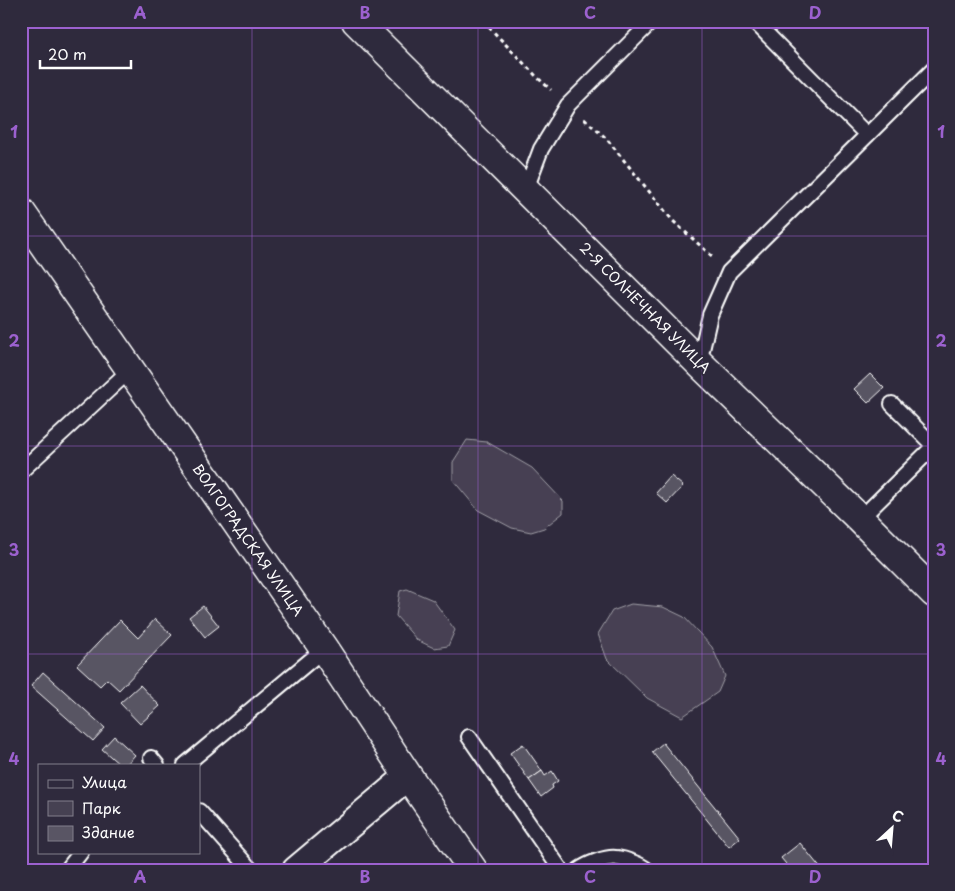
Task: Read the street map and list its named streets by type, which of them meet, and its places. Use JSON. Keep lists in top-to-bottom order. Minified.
{"streets":{"main road":["2-Я СОЛНЕЧНАЯ УЛИЦА","ВОЛГОГРАДСКАЯ УЛИЦА"]},"legend":["Улица","Парк","Здание"],"scale_bar":"20 m","north":"top right","grid":{"columns":["A","B","C","D"],"rows":["1","2","3","4"]}}
